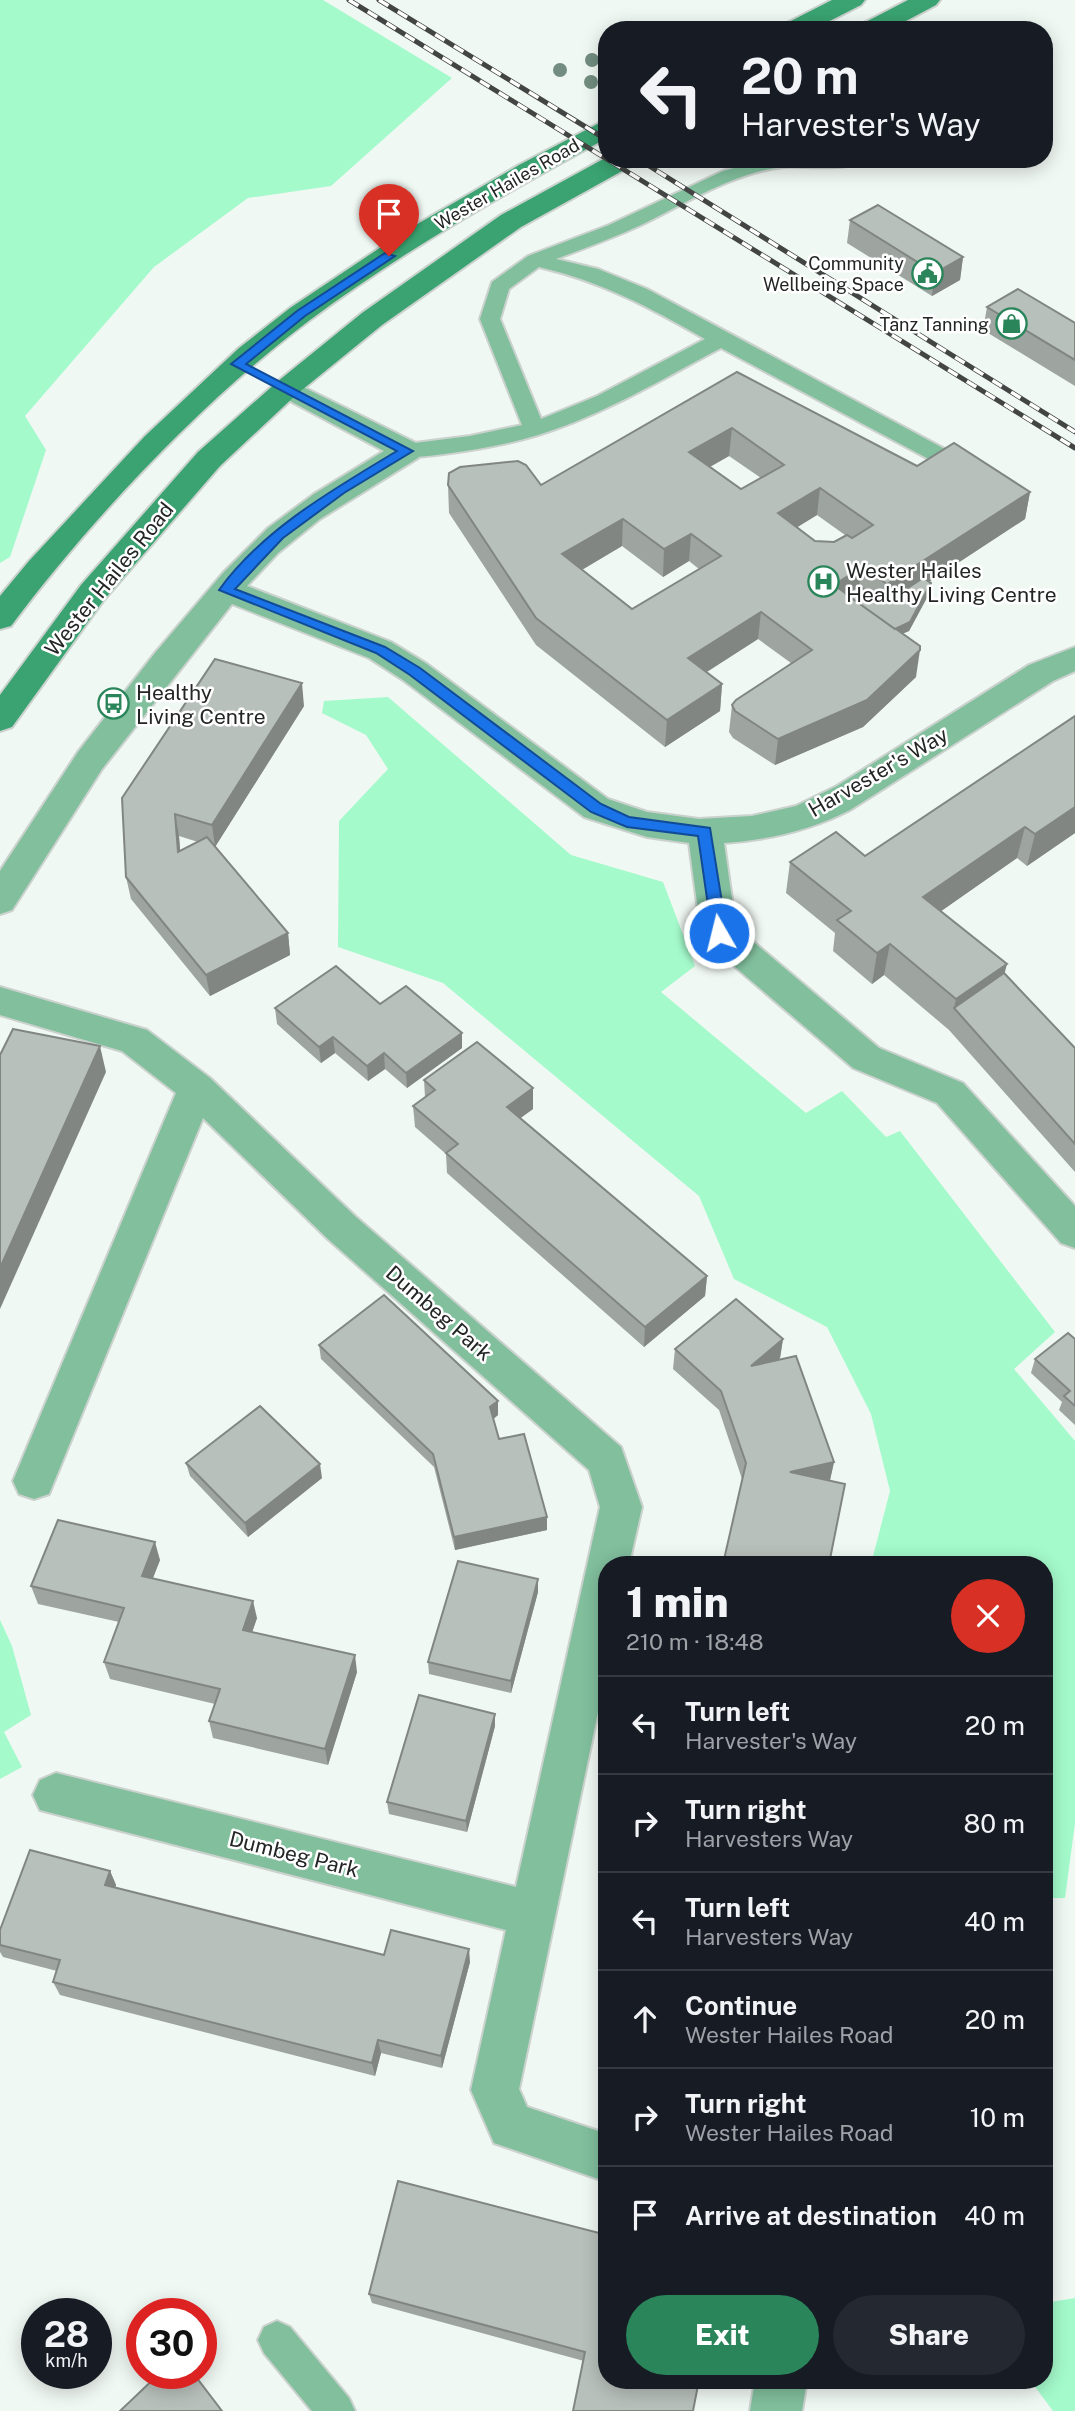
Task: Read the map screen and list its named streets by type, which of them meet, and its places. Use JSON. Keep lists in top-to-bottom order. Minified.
{"streets":{"main road":["Wester Hailes Road"],"street":["Harvester's Way","Dumbeg Park"]},"places":{"public building":["Community Wellbeing Space"],"shop":["Tanz Tanning"],"hospital":["Wester Hailes Healthy Living Centre"],"bus stop":["Healthy Living Centre"]},"page":{"turn":["20 m","Harvester's Way"],"heading":["1 min","210 m · 18:48"],"list":[{"name":"Turn left","note":"Harvester's Way","value":"20 m"},{"name":"Turn right","note":"Harvesters Way","value":"80 m"},{"name":"Turn left","note":"Harvesters Way","value":"40 m"},{"name":"Continue","note":"Wester Hailes Road","value":"20 m"},{"name":"Turn right","note":"Wester Hailes Road","value":"10 m"},{"name":"Arrive at destination","value":"40 m"}],"buttons":["Exit","Share"],"speed":"28 km/h","limit":"30"}}
